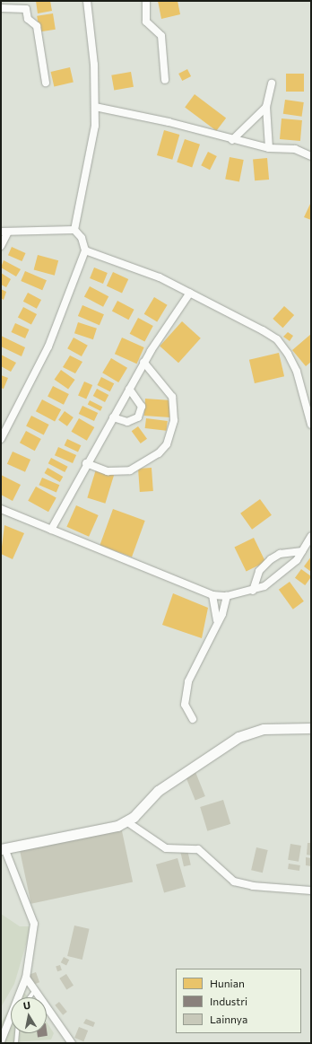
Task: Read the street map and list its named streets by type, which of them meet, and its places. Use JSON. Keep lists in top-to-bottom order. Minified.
{"legend":["Hunian","Industri","Lainnya"],"north":"top"}
